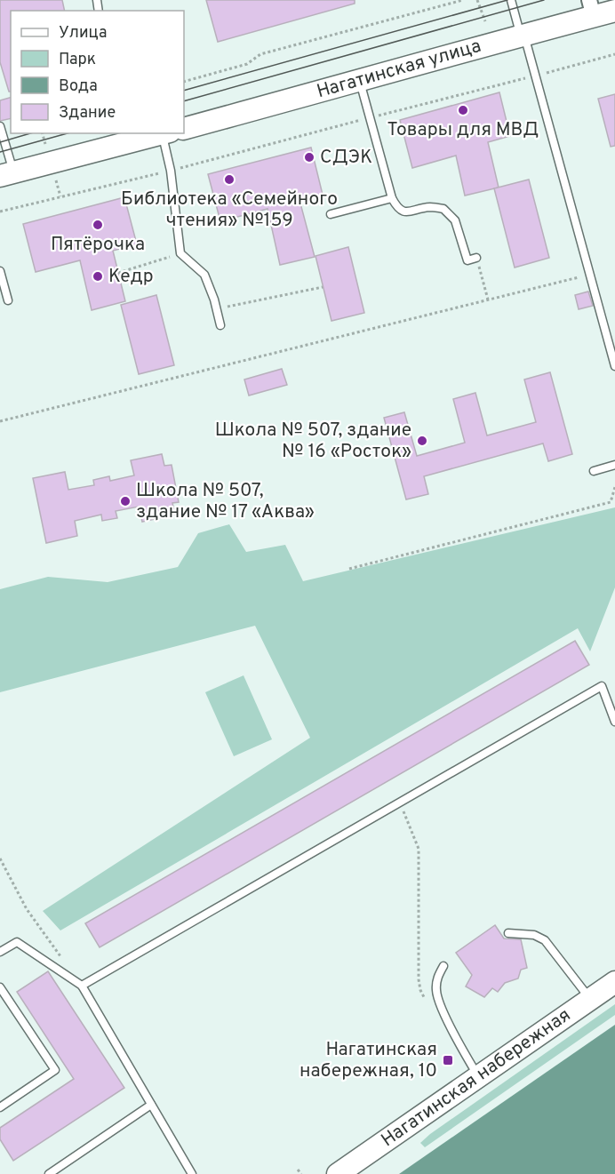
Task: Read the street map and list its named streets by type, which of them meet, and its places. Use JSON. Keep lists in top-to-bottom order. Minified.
{"streets":{"street":["Нагатинская улица","Нагатинская набережная"]},"places":{"other":["Товары для МВД","СДЭК","Библиотека «Семейного чтения» №159","Пятёрочка","Кедр","Школа № 507, здание № 16 «Росток»","Школа № 507, здание № 17 «Аква»"],"transit":["Нагатинская набережная, 10"]},"legend":["Улица","Парк","Вода","Здание"]}
